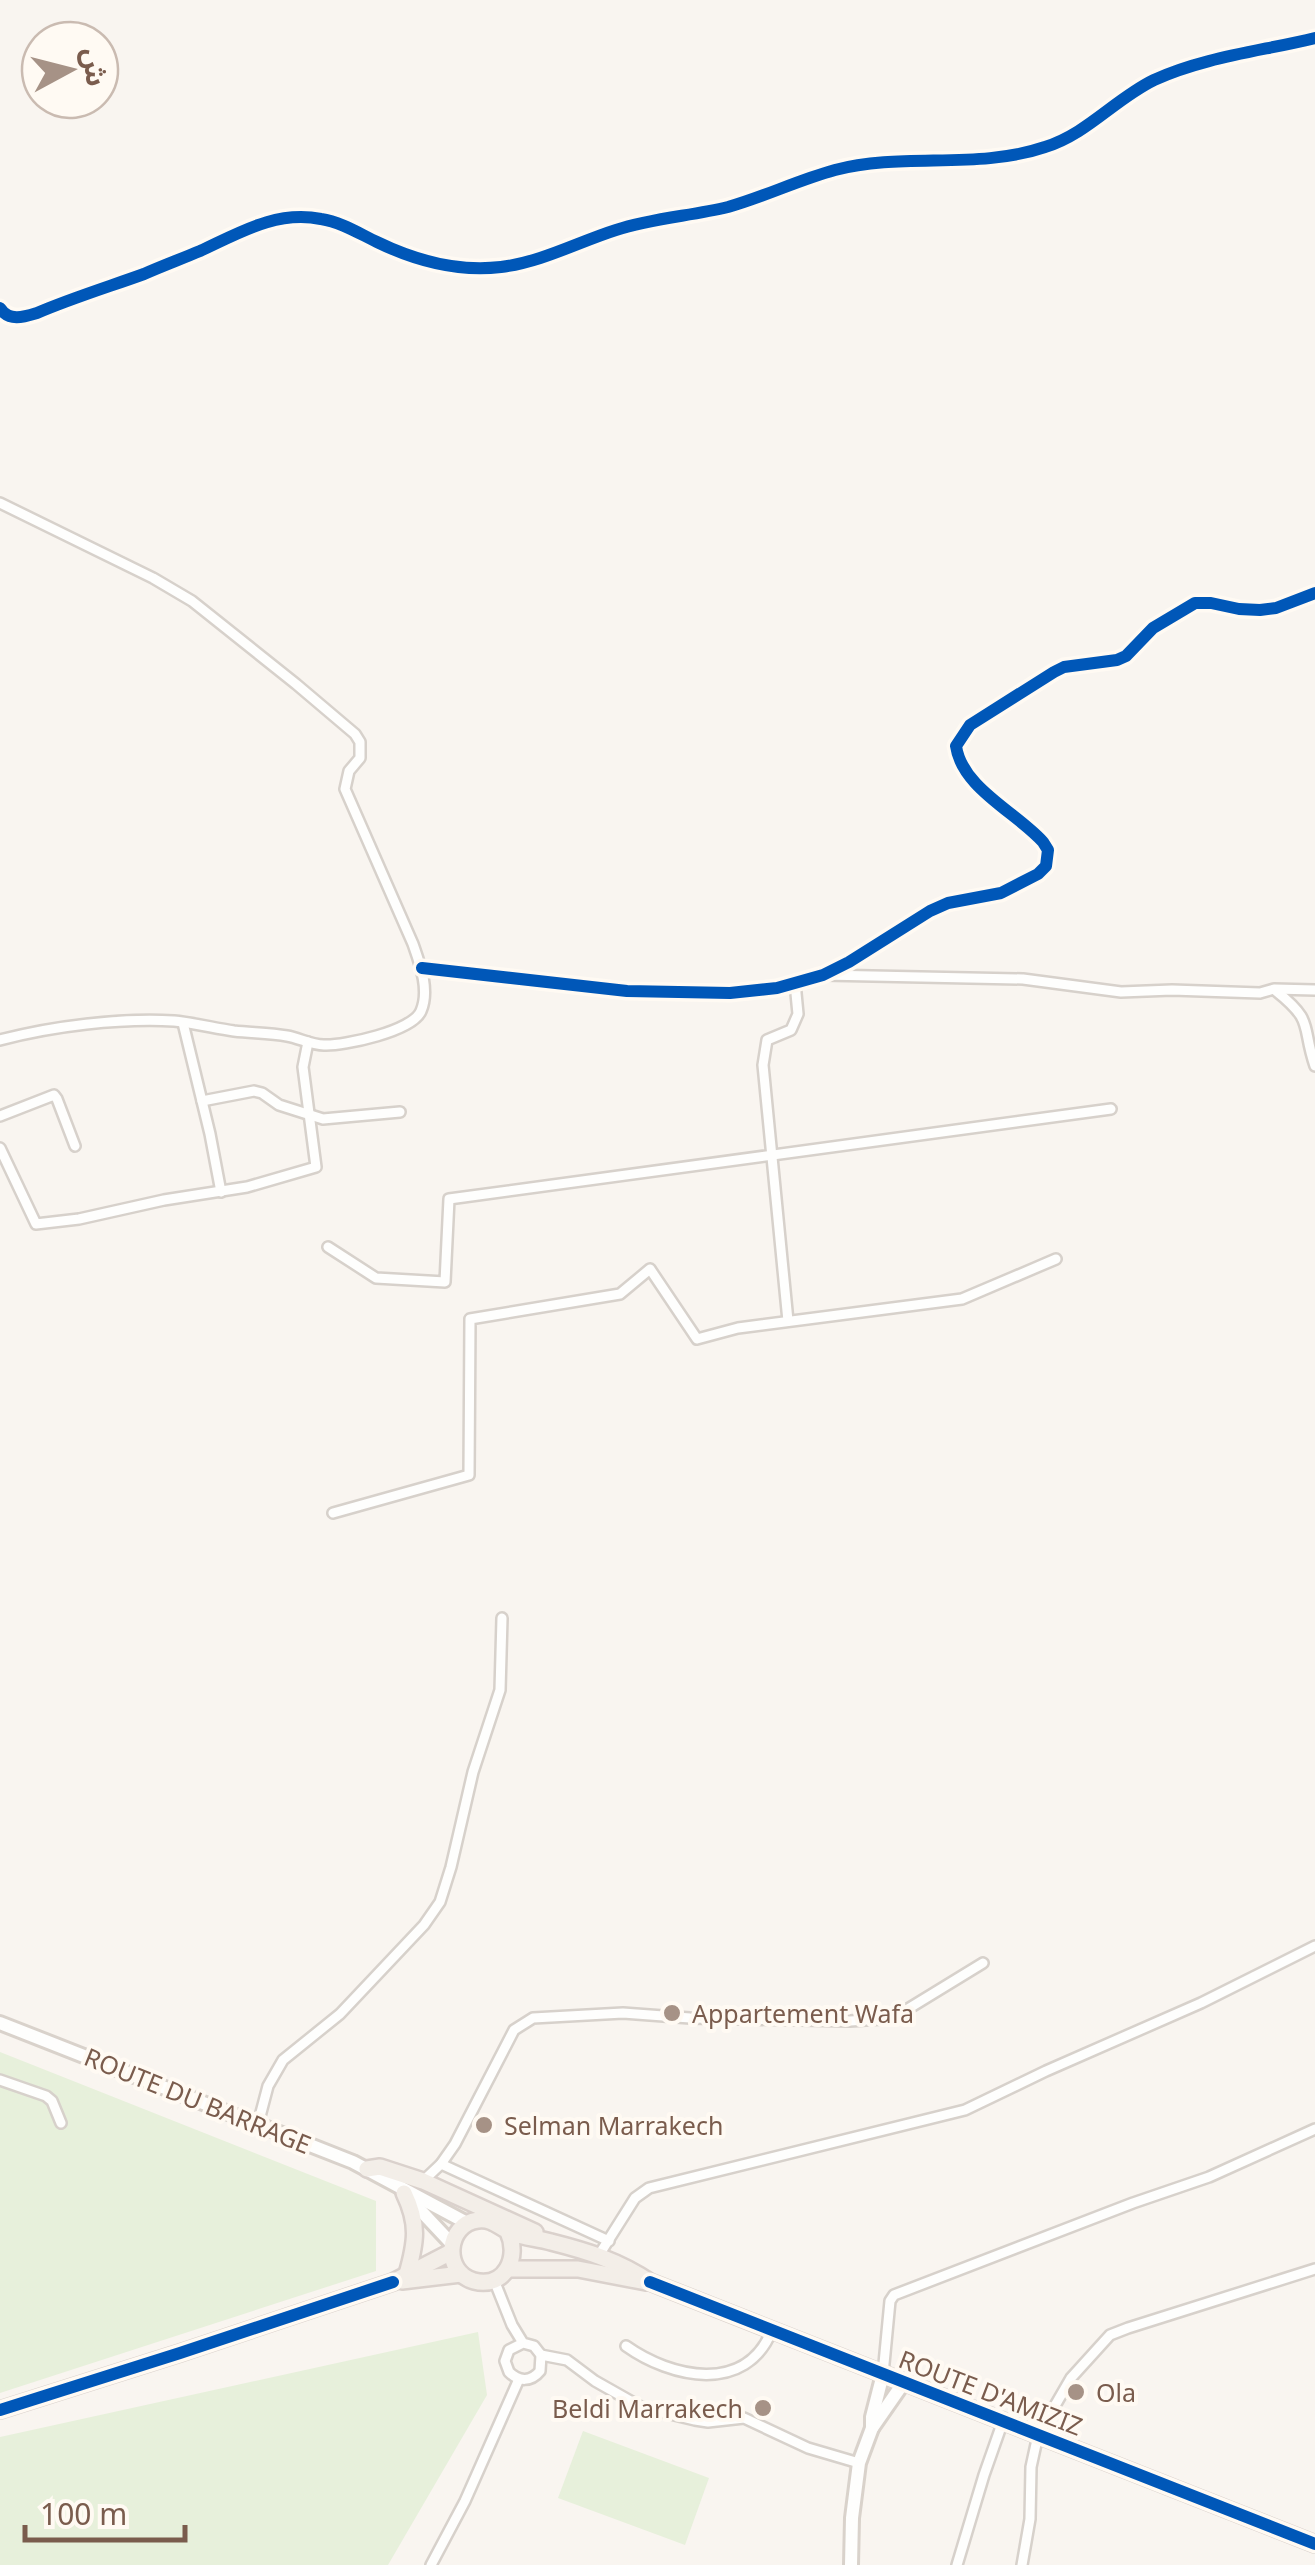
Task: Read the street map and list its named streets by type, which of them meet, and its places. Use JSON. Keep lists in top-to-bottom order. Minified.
{"streets":{"main road":["ROUTE DU BARRAGE","ROUTE D'AMIZIZ"]},"places":["Appartement Wafa","Selman Marrakech","Ola","Beldi Marrakech"],"scale_bar":"100 m","north":"right"}
